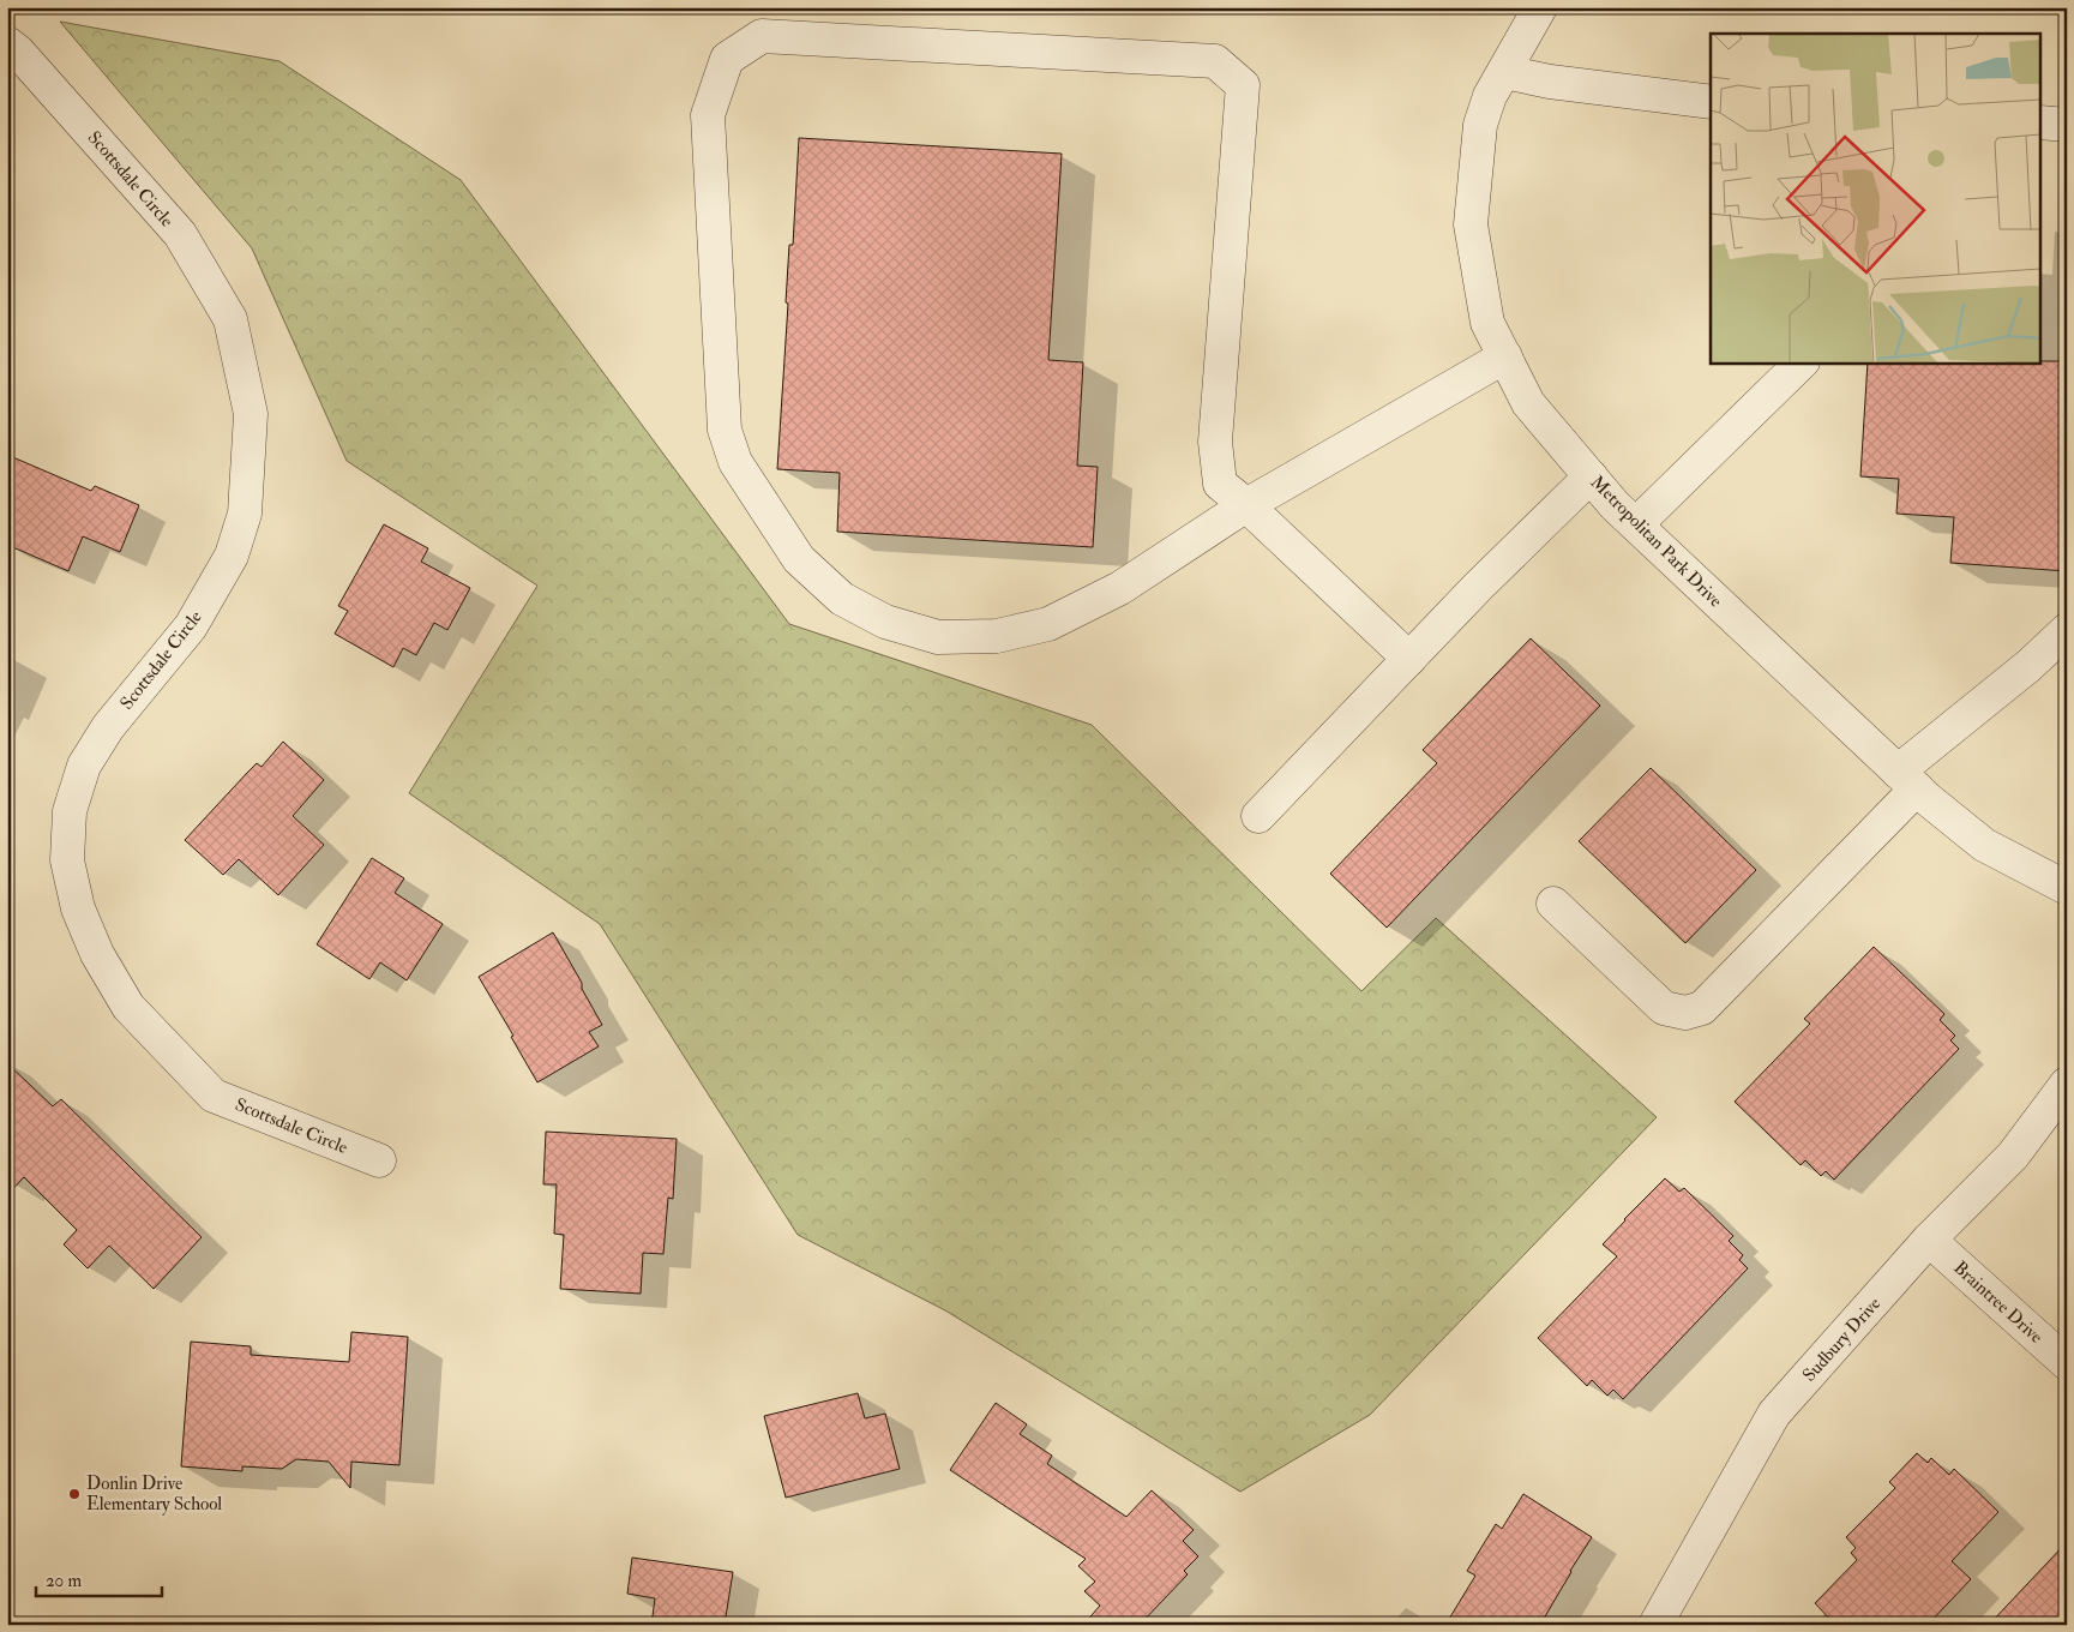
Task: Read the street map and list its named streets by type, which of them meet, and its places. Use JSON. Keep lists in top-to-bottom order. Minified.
{"streets":{"street":["Scottsdale Circle","Metropolitan Park Drive","Braintree Drive","Sudbury Drive"]},"crossings":[["Braintree Drive","Sudbury Drive"]],"places":["Donlin Drive Elementary School"],"scale_bar":"20 m"}
